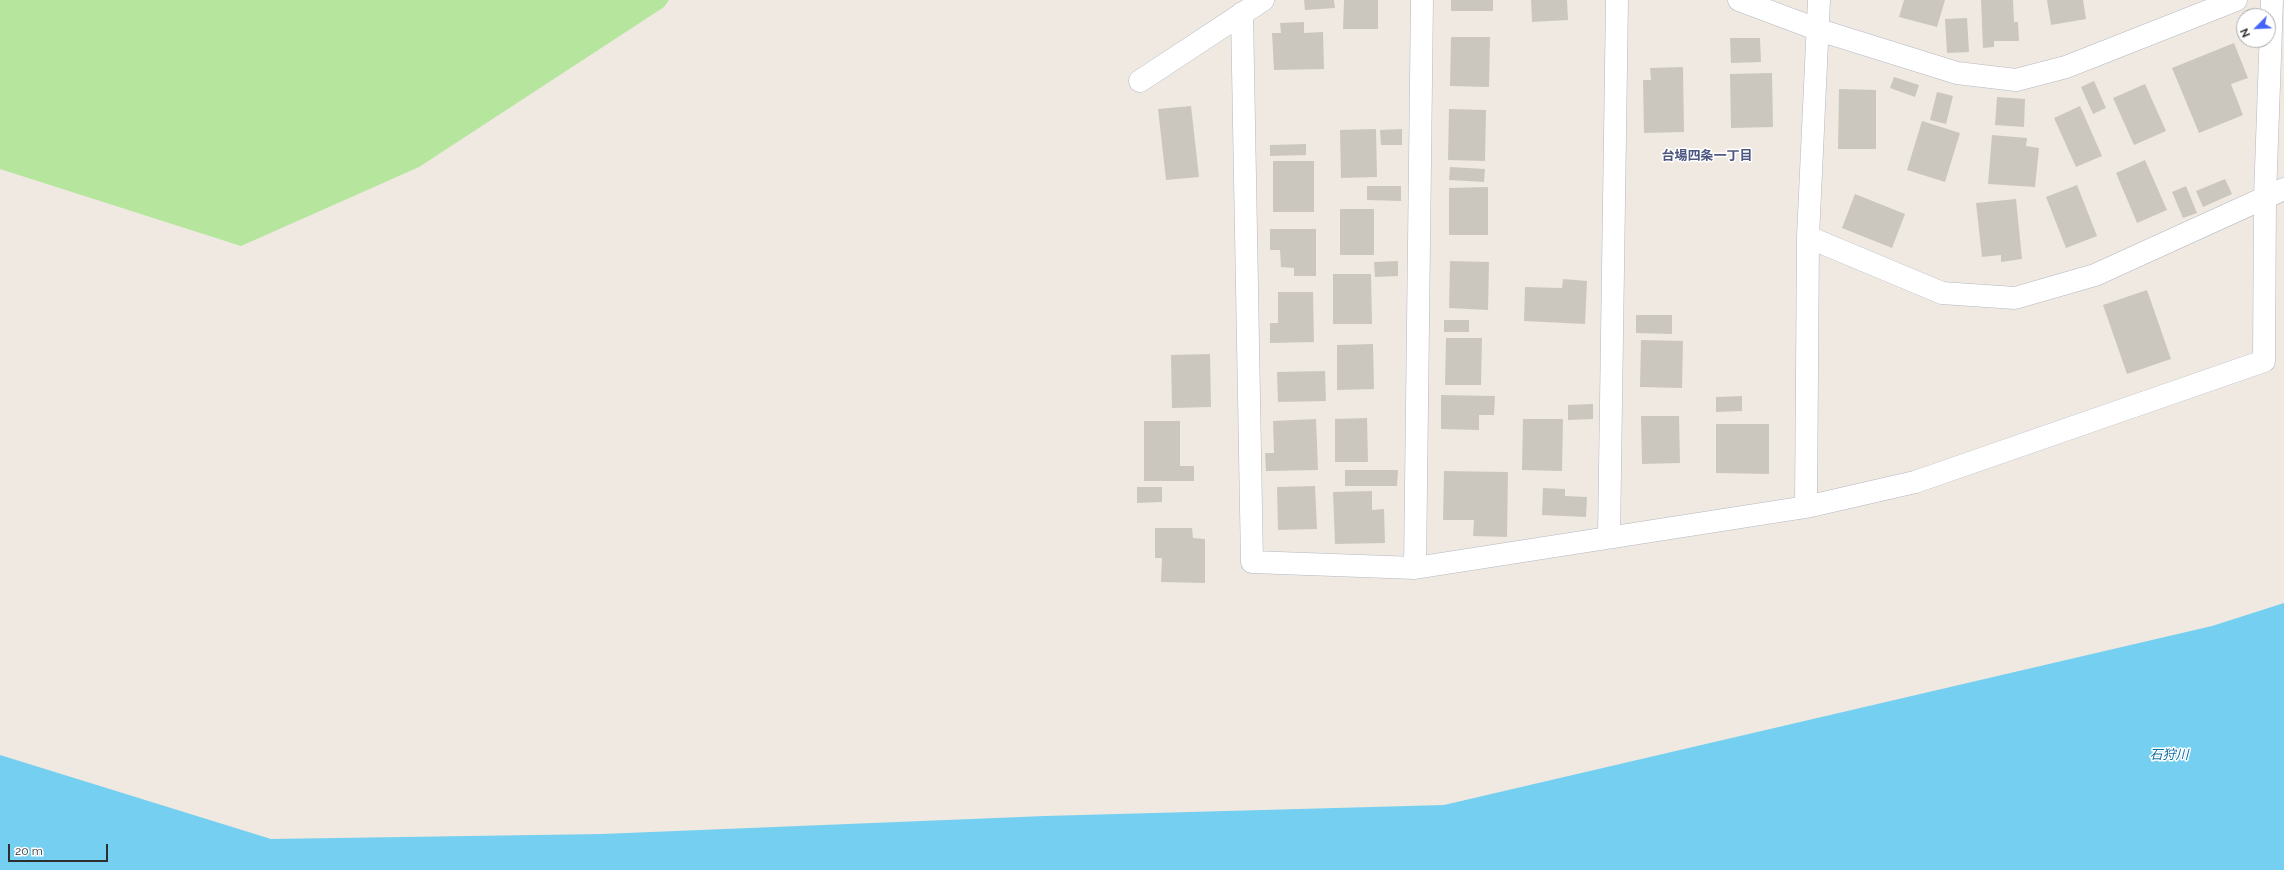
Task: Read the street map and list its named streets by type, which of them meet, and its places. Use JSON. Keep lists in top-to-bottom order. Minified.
{"districts":["台場四条一丁目"],"water":["石狩川"],"scale_bar":"20 m","north":"bottom left"}
